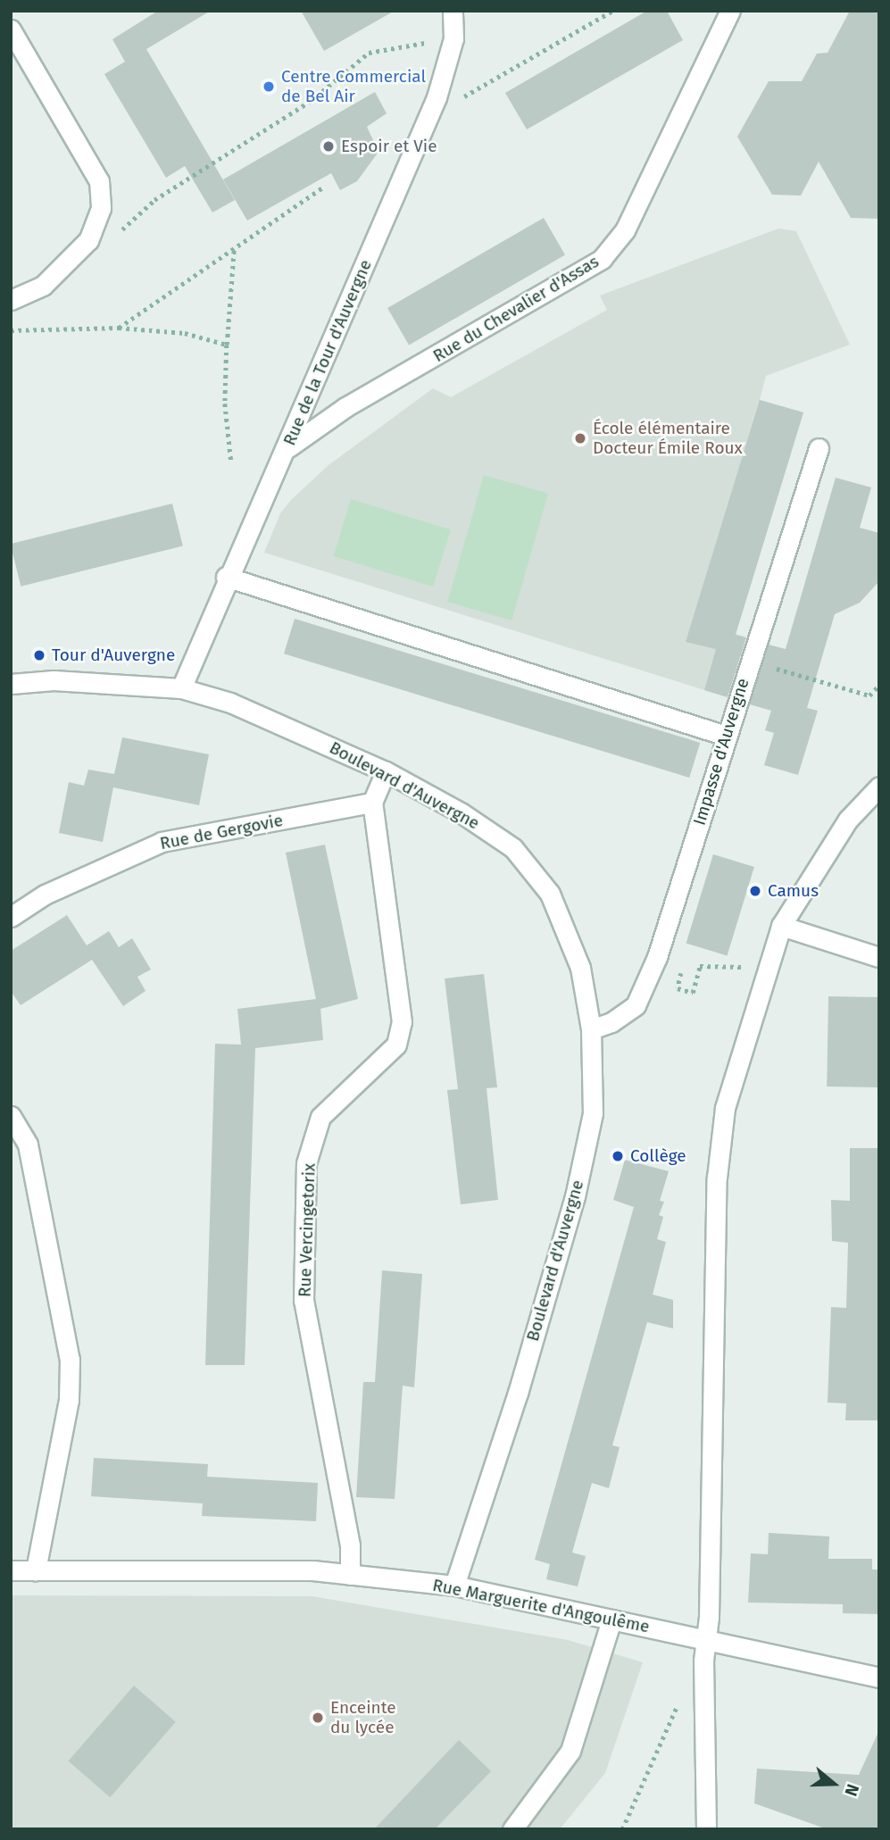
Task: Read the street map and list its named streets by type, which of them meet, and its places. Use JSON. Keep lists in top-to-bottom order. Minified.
{"streets":{"street":["Rue du Chevalier d'Assas","Rue de la Tour d'Auvergne","Impasse d'Auvergne","Boulevard d'Auvergne","Rue de Gergovie","Rue Vercingetorix","Rue Marguerite d'Angoulême"]},"crossings":[["Rue du Chevalier d'Assas","Rue de la Tour d'Auvergne"],["Rue de la Tour d'Auvergne","Boulevard d'Auvergne"],["Impasse d'Auvergne","Boulevard d'Auvergne"],["Boulevard d'Auvergne","Rue Marguerite d'Angoulême"],["Rue de Gergovie","Rue Vercingetorix"],["Rue Vercingetorix","Rue Marguerite d'Angoulême"]],"places":["Centre Commercial de Bel Air","Espoir et Vie","École élémentaire Docteur Émile Roux","Tour d'Auvergne","Camus","Collège","Enceinte du lycée"],"north":"right"}
